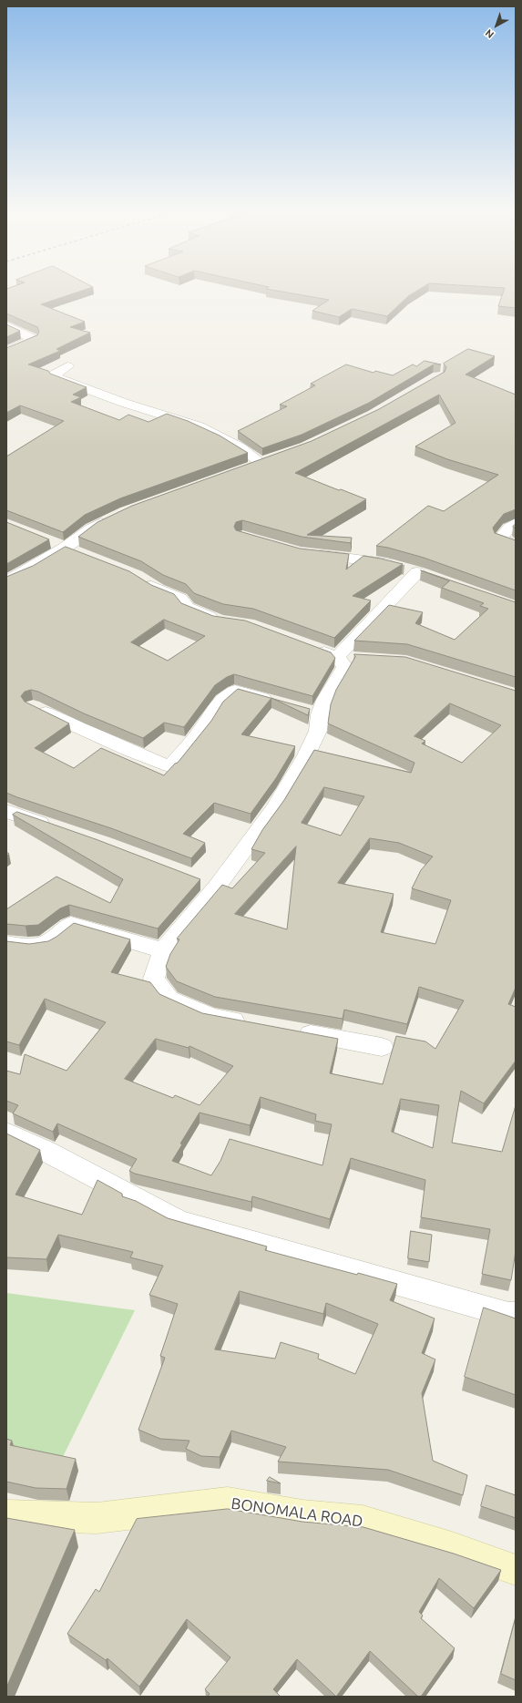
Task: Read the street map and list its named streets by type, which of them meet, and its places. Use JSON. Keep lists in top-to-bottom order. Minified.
{"streets":{"street":["BONOMALA ROAD"]},"north":"bottom left"}
